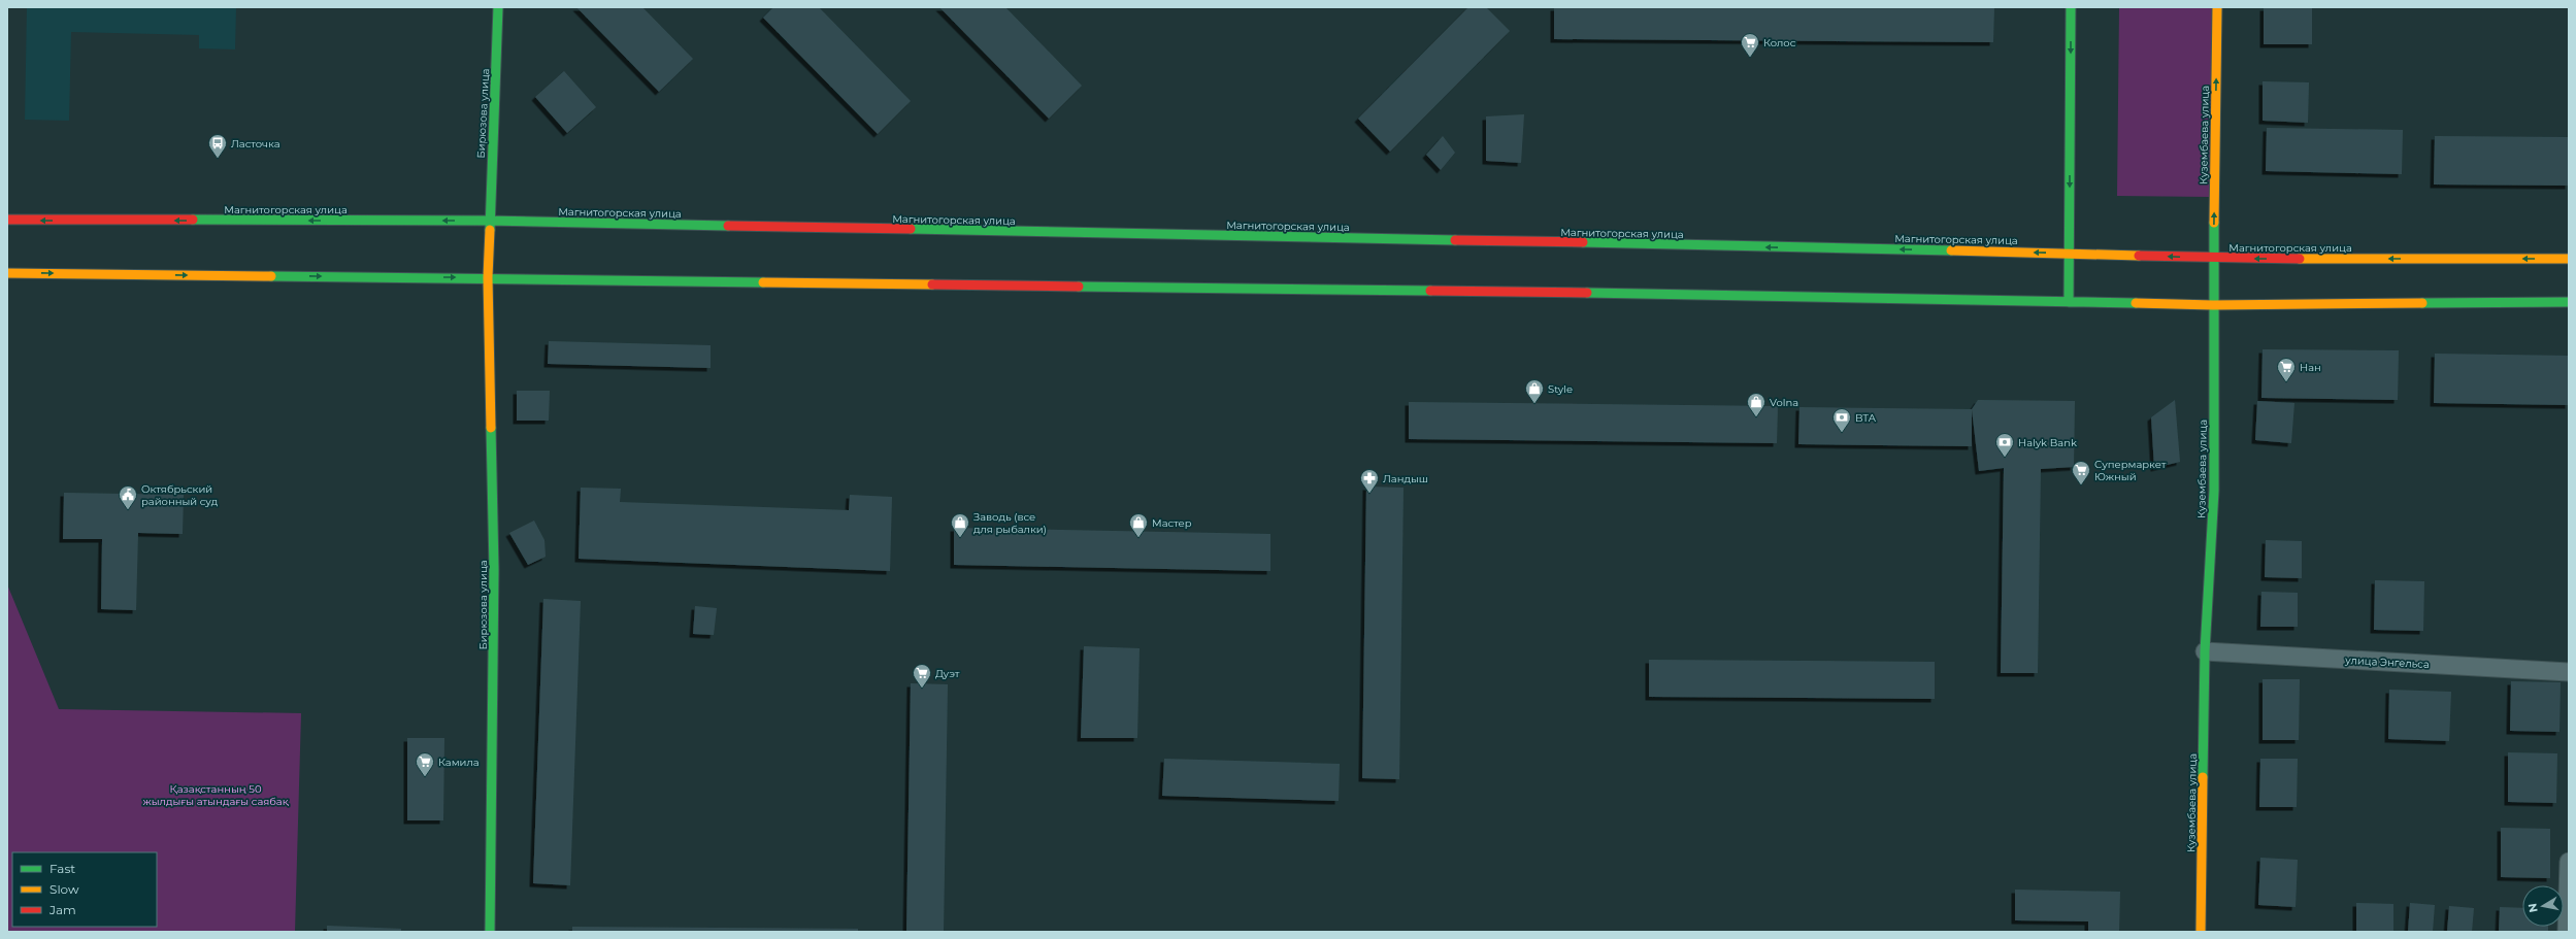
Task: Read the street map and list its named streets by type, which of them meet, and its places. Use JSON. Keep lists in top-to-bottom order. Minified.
{"streets":{"main road":["Бирюзова улица","Кузембаева улица","Магнитогорская улица"],"street":["улица Энгельса"]},"crossings":[["Бирюзова улица","Магнитогорская улица"],["Кузембаева улица","Магнитогорская улица"],["Кузембаева улица","улица Энгельса"]],"parks":["Қазақстанның 50 жылдығы атындағы саябақ"],"places":{"supermarket":["Колос","Нан","Супермаркет Южный","Дуэт","Камила"],"bus stop":["Ласточка"],"shop":["Style","Volna","Заводь (все для рыбалки)","Мастер"],"bank":["BTA","Halyk Bank"],"pharmacy":["Ландыш"],"public building":["Октябрьский районный суд"]},"legend":["Fast","Slow","Jam"],"north":"left"}
